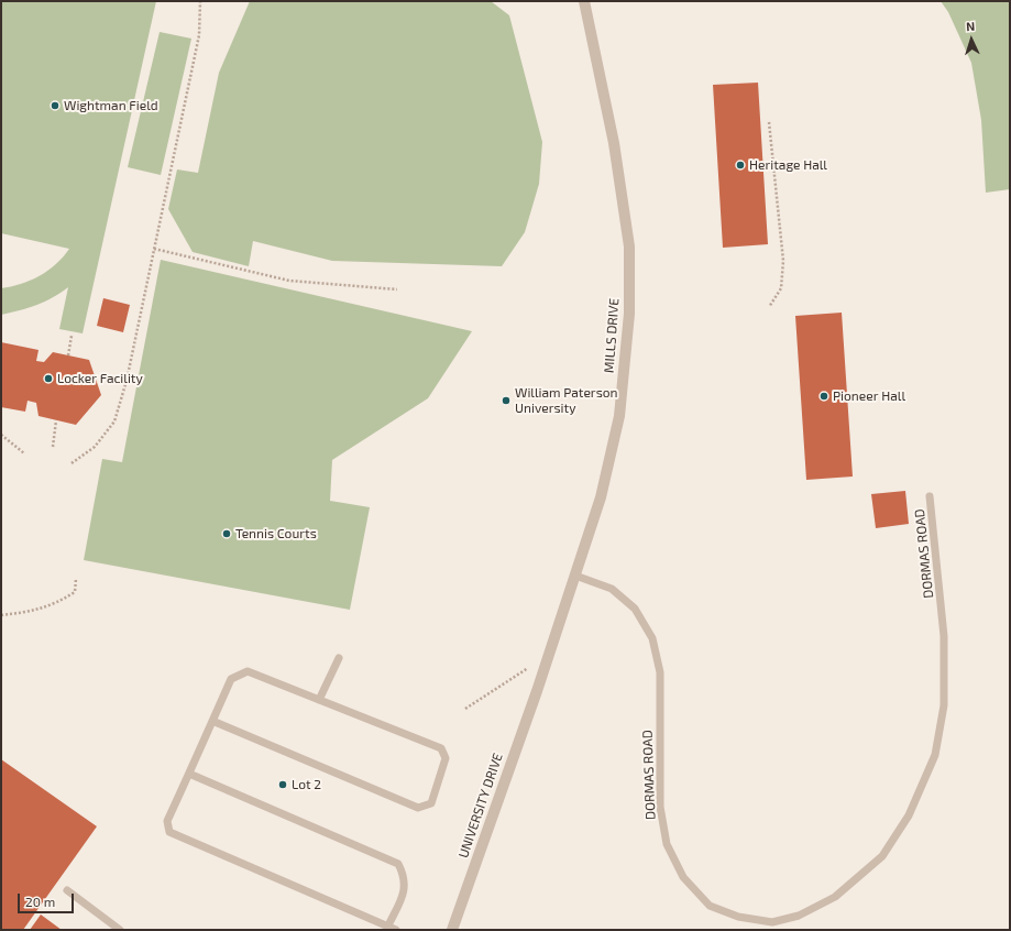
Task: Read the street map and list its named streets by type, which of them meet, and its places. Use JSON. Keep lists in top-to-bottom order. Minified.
{"streets":{"street":["MILLS DRIVE","UNIVERSITY DRIVE"],"lane":["DORMAS ROAD"]},"crossings":[["MILLS DRIVE","DORMAS ROAD"],["MILLS DRIVE","UNIVERSITY DRIVE"]],"places":["Wightman Field","Heritage Hall","Locker Facility","Pioneer Hall","William Paterson University","Tennis Courts","Lot 2"],"scale_bar":"20 m","north":"top"}
